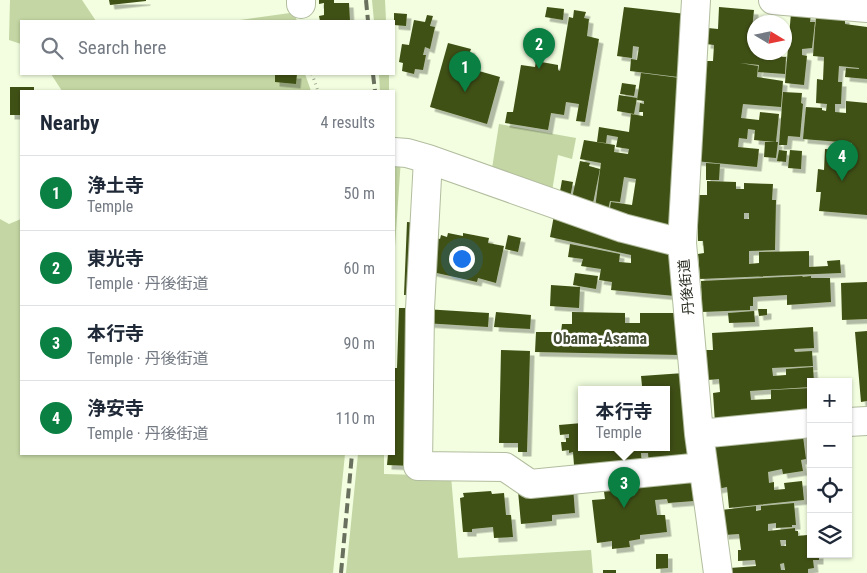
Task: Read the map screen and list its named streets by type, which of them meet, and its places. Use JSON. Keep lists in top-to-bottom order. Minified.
{"streets":{"street":["丹後街道"]},"districts":["Obama-Asama"],"north":"right","page":{"search":"Search here","pins":["2","1","4","3"],"heading":["Nearby","4 results"],"list":[{"mark":"1","name":"浄土寺","note":"Temple","value":"50 m"},{"mark":"2","name":"東光寺","note":"Temple · 丹後街道","value":"60 m"},{"mark":"3","name":"本行寺","note":"Temple · 丹後街道","value":"90 m"},{"mark":"4","name":"浄安寺","note":"Temple · 丹後街道","value":"110 m"}],"map_buttons":["+","−"],"popup":["本行寺","Temple"]}}
